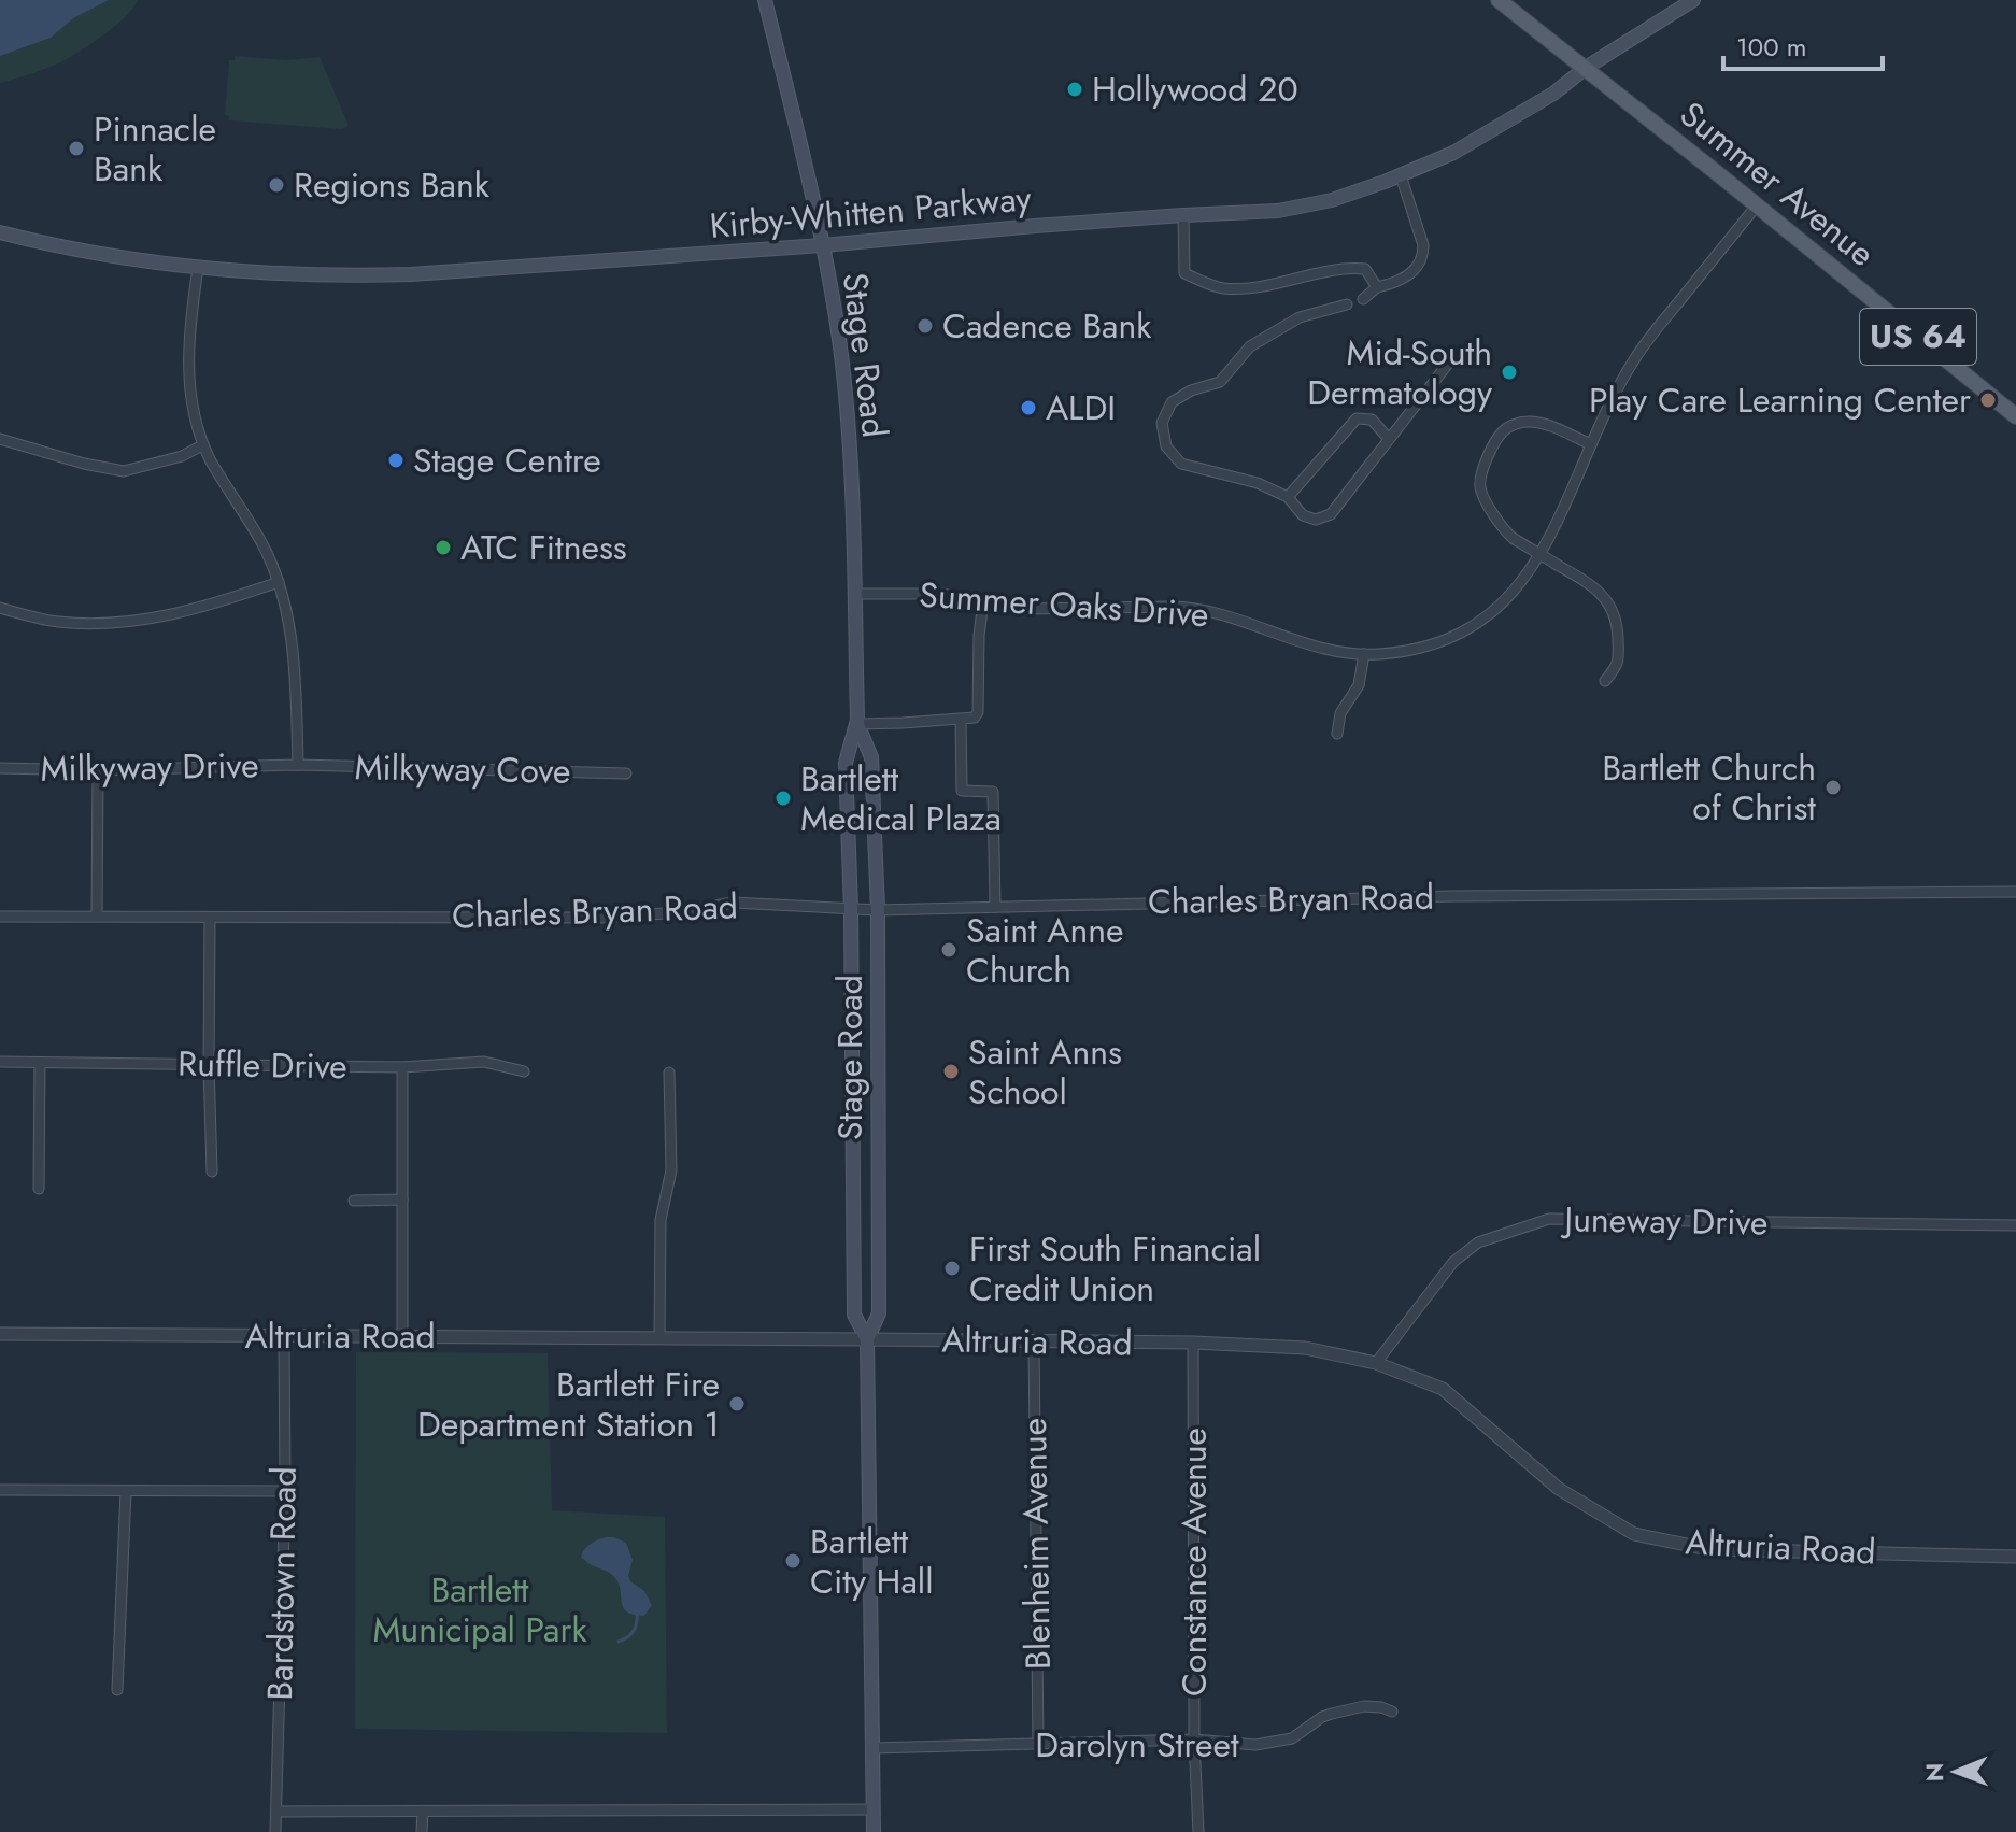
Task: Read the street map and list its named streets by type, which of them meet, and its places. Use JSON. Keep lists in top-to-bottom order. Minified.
{"streets":{"main road":["Summer Avenue","Kirby-Whitten Parkway","US 64","Stage Road"],"street":["Summer Oaks Drive","Milkyway Drive","Milkyway Cove","Charles Bryan Road","Ruffle Drive","Juneway Drive","Altruria Road","Blenheim Avenue","Constance Avenue","Bardstown Road","Darolyn Street"]},"crossings":[["Summer Avenue","Kirby-Whitten Parkway"],["Summer Avenue","Summer Oaks Drive"],["Kirby-Whitten Parkway","Stage Road"],["Stage Road","Summer Oaks Drive"],["Stage Road","Charles Bryan Road"],["Stage Road","Altruria Road"],["Stage Road","Darolyn Street"],["Milkyway Drive","Milkyway Cove"],["Juneway Drive","Altruria Road"],["Altruria Road","Blenheim Avenue"],["Altruria Road","Constance Avenue"],["Altruria Road","Bardstown Road"],["Blenheim Avenue","Darolyn Street"],["Constance Avenue","Darolyn Street"]],"parks":["Bartlett Municipal Park"],"places":["Hollywood 20","Pinnacle Bank","Regions Bank","Cadence Bank","Mid-South Dermatology","Play Care Learning Center","ALDI","Stage Centre","ATC Fitness","Bartlett Church of Christ","Bartlett Medical Plaza","Saint Anne Church","Saint Anns School","First South Financial Credit Union","Bartlett Fire Department Station 1","Bartlett City Hall"],"scale_bar":"100 m","north":"left"}
